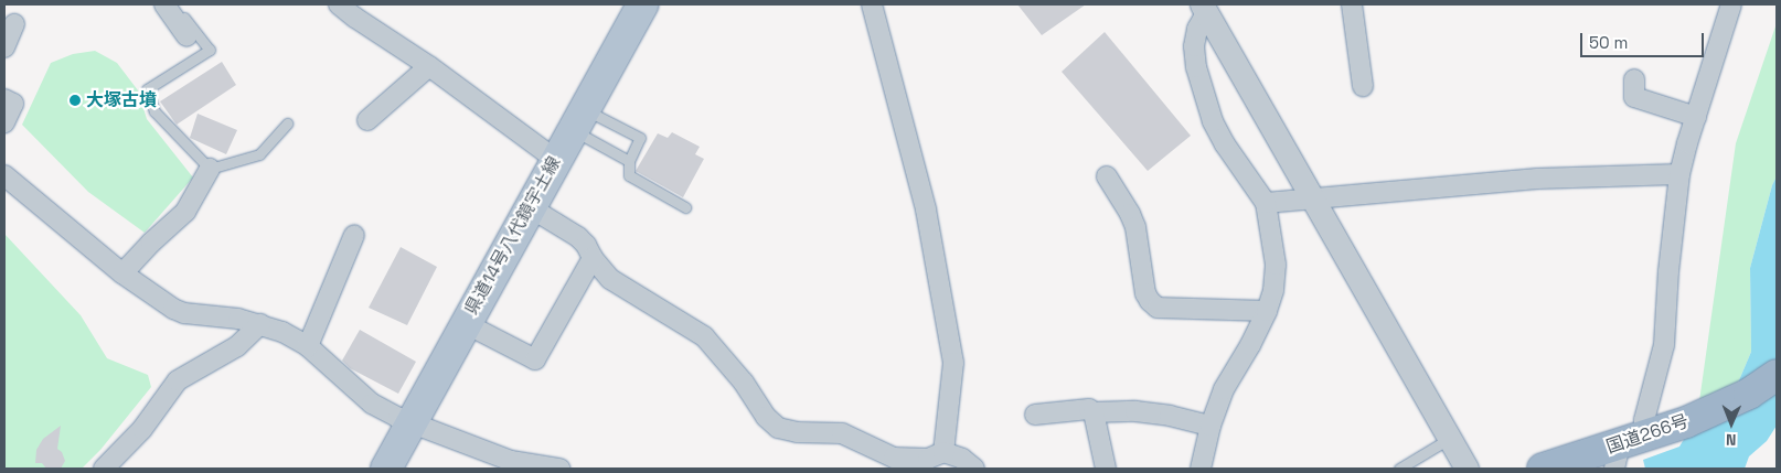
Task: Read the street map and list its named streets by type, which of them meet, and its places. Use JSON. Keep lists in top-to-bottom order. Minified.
{"streets":{"highway":["国道266号"],"main road":["県道14号八代鏡宇土線"]},"places":["大塚古墳"],"scale_bar":"50 m","north":"bottom"}
